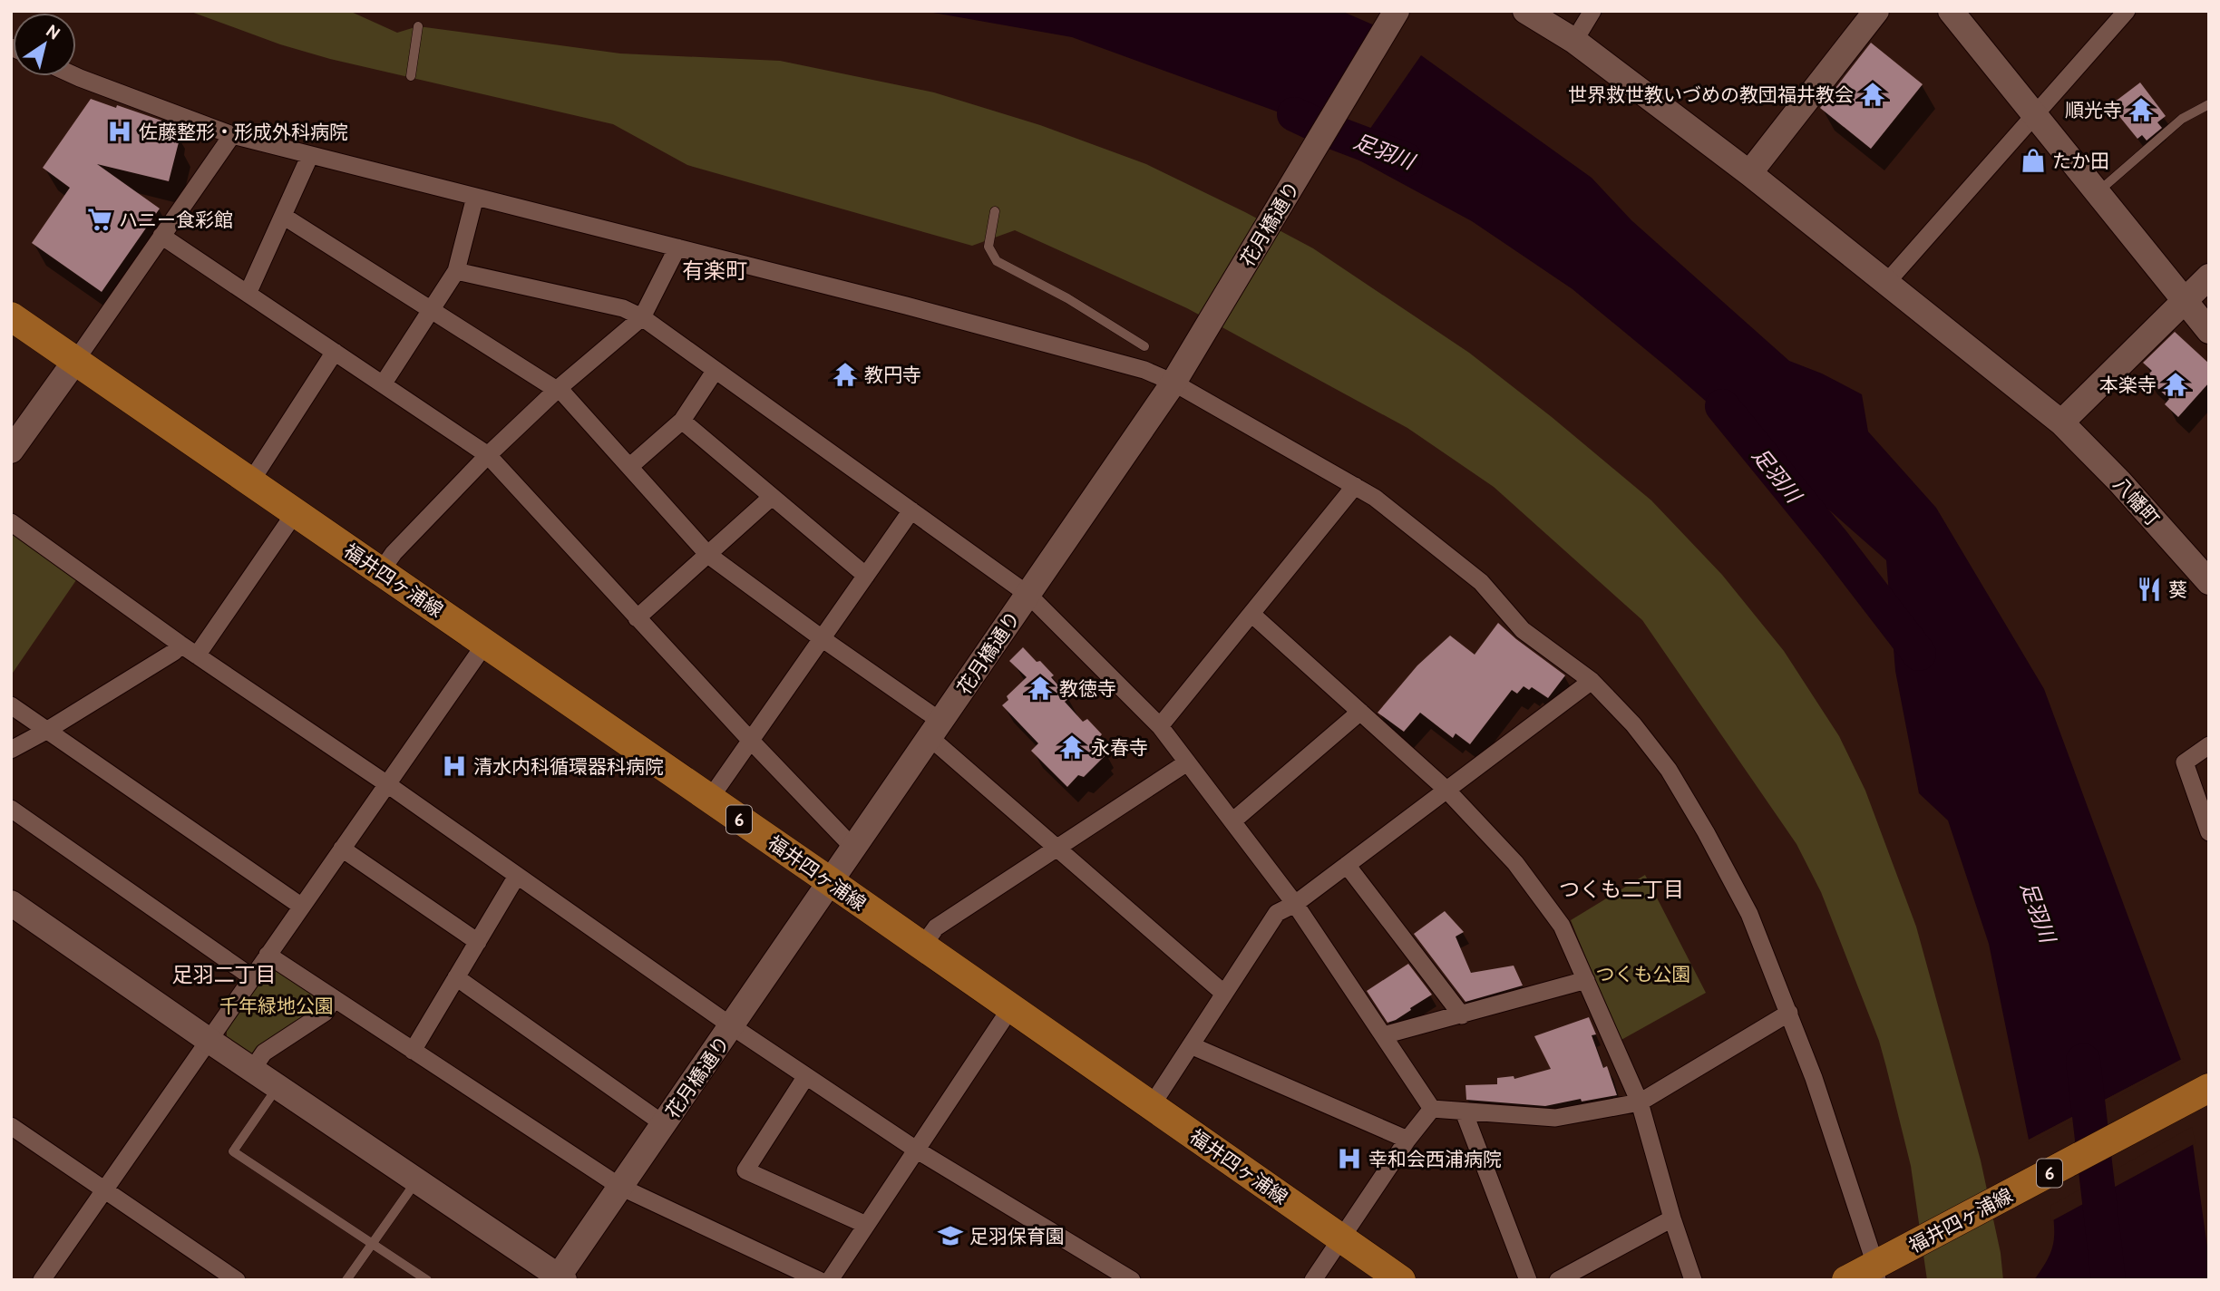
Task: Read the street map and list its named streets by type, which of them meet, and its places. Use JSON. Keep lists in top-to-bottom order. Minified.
{"streets":{"main road":["福井四ヶ浦線","6"],"street":["花月橋通り","八幡町"]},"crossings":[["花月橋通り","福井四ヶ浦線"]],"districts":["有楽町","つくも二丁目","足羽二丁目"],"water":["足羽川"],"parks":["つくも公園","千年緑地公園"],"places":{"temple":["世界救世教いづめの教団福井教会","順光寺","教円寺","本楽寺","教徳寺","永春寺"],"hospital":["佐藤整形・形成外科病院","清水内科循環器科病院","幸和会西浦病院"],"shop":["たか田"],"supermarket":["ハニー食彩館"],"restaurant":["葵"],"school or university":["足羽保育園"]},"north":"top right"}
